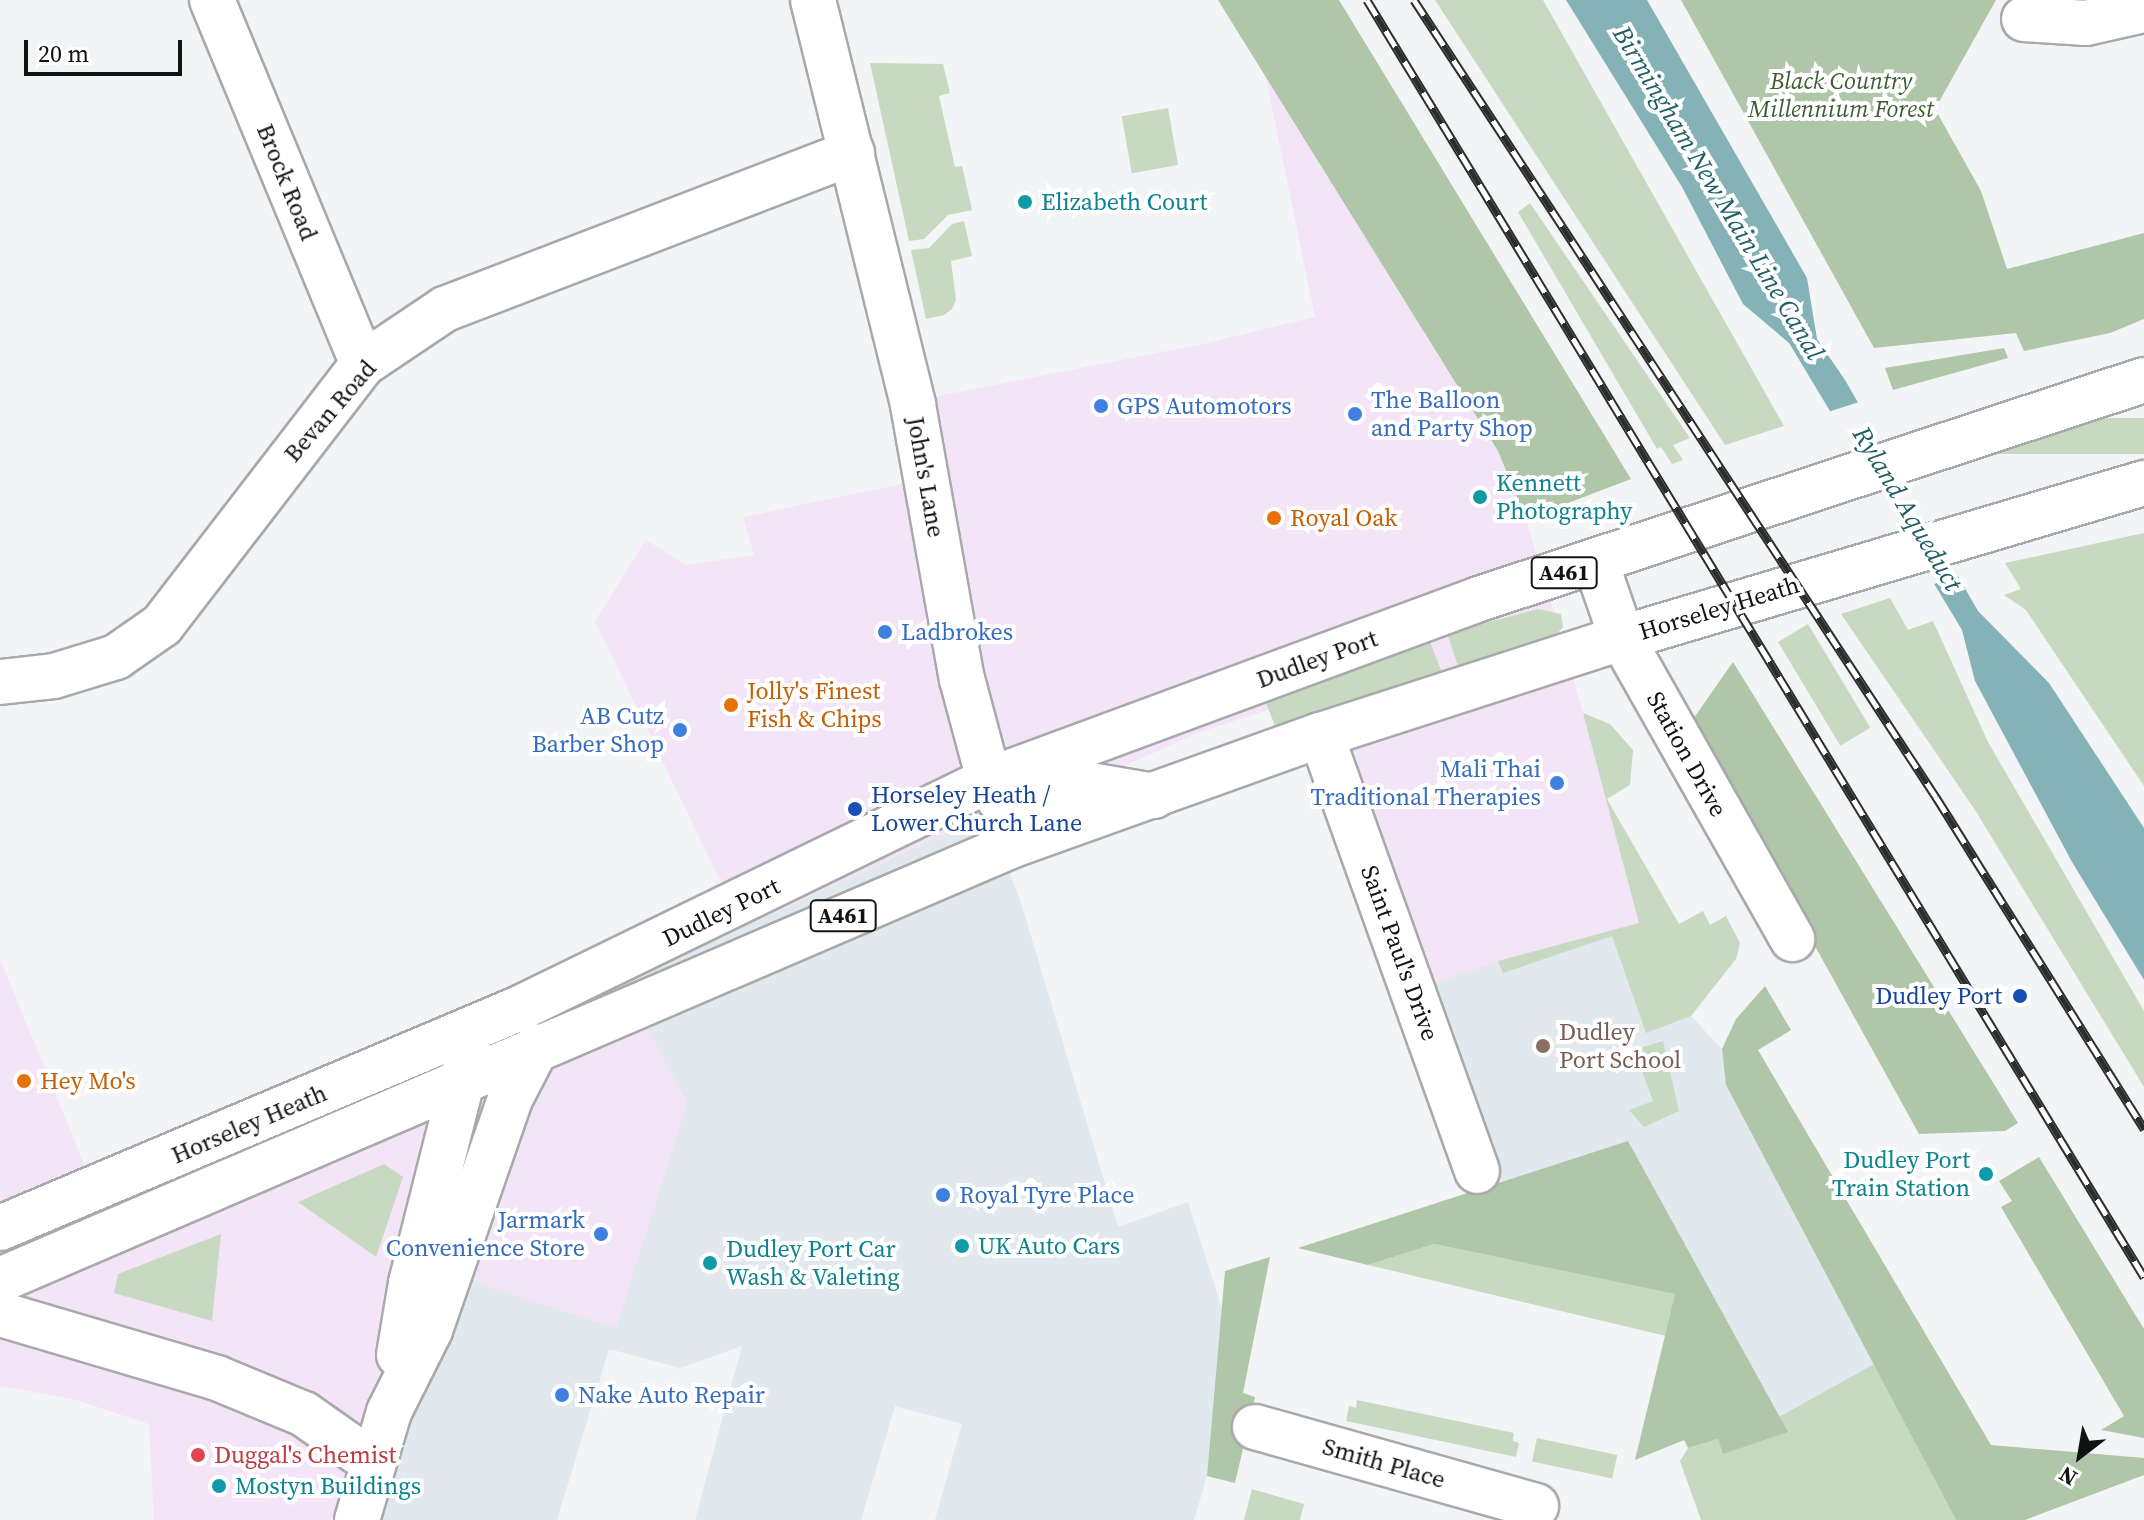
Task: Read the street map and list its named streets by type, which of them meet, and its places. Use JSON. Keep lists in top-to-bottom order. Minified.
{"streets":{"main road":["Brock Road","Bevan Road","John's Lane","A461","Horseley Heath","Dudley Port","Station Drive","Saint Paul's Drive","Smith Place"]},"crossings":[["Brock Road","Bevan Road"],["Bevan Road","John's Lane"],["John's Lane","Dudley Port"],["Horseley Heath","Dudley Port"],["Horseley Heath","Station Drive"],["Dudley Port","Station Drive"],["Dudley Port","Saint Paul's Drive"]],"water":["Birmingham New Main Line Canal","Ryland Aqueduct"],"parks":["Black Country Millennium Forest"],"places":["Elizabeth Court","GPS Automotors","The Balloon and Party Shop","Kennett Photography","Royal Oak","Ladbrokes","Jolly's Finest Fish & Chips","AB Cutz Barber Shop","Mali Thai Traditional Therapies","Horseley Heath / Lower Church Lane","Dudley Port","Dudley Port School","Hey Mo's","Dudley Port Train Station","Royal Tyre Place","Jarmark Convenience Store","UK Auto Cars","Dudley Port Car Wash & Valeting","Nake Auto Repair","Duggal's Chemist","Mostyn Buildings"],"scale_bar":"20 m","north":"bottom left"}
